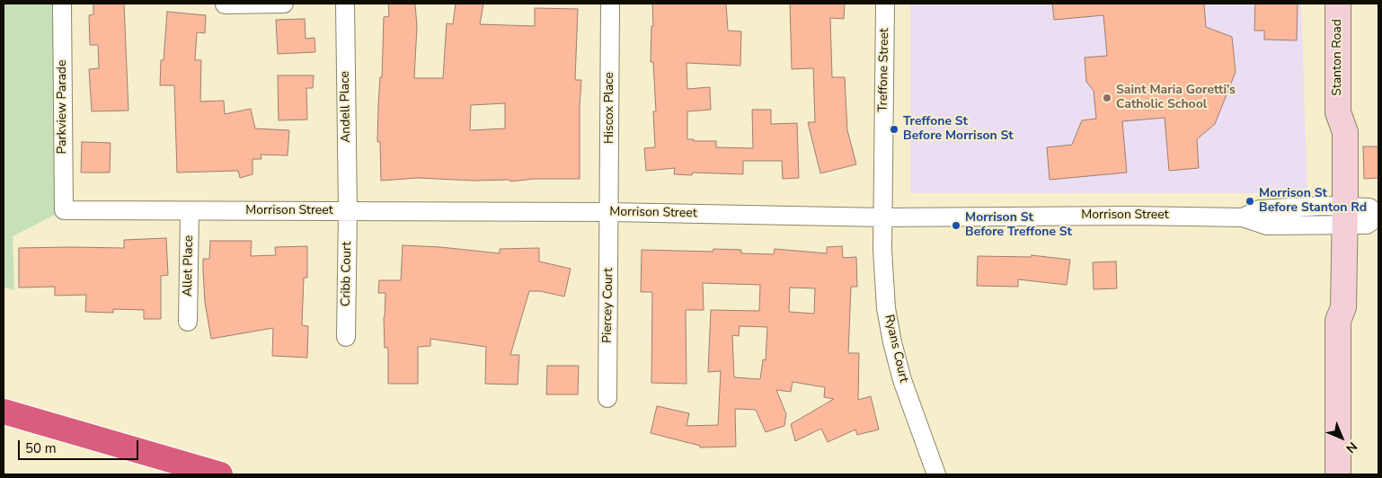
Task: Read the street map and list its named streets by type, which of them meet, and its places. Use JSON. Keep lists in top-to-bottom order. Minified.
{"streets":{"street":["Stanton Road","Treffone Street","Parkview Parade","Andell Place","Hiscox Place","Morrison Street","Allet Place","Cribb Court","Piercey Court","Ryans Court"]},"crossings":[["Stanton Road","Morrison Street"],["Treffone Street","Morrison Street"],["Treffone Street","Ryans Court"],["Parkview Parade","Morrison Street"],["Andell Place","Morrison Street"],["Andell Place","Cribb Court"],["Hiscox Place","Morrison Street"],["Hiscox Place","Piercey Court"],["Morrison Street","Allet Place"],["Morrison Street","Cribb Court"],["Morrison Street","Piercey Court"],["Morrison Street","Ryans Court"]],"places":["Saint Maria Goretti’s Catholic School","Treffone St Before Morrison St","Morrison St Before Stanton Rd","Morrison St Before Treffone St"],"scale_bar":"50 m","north":"bottom right"}
